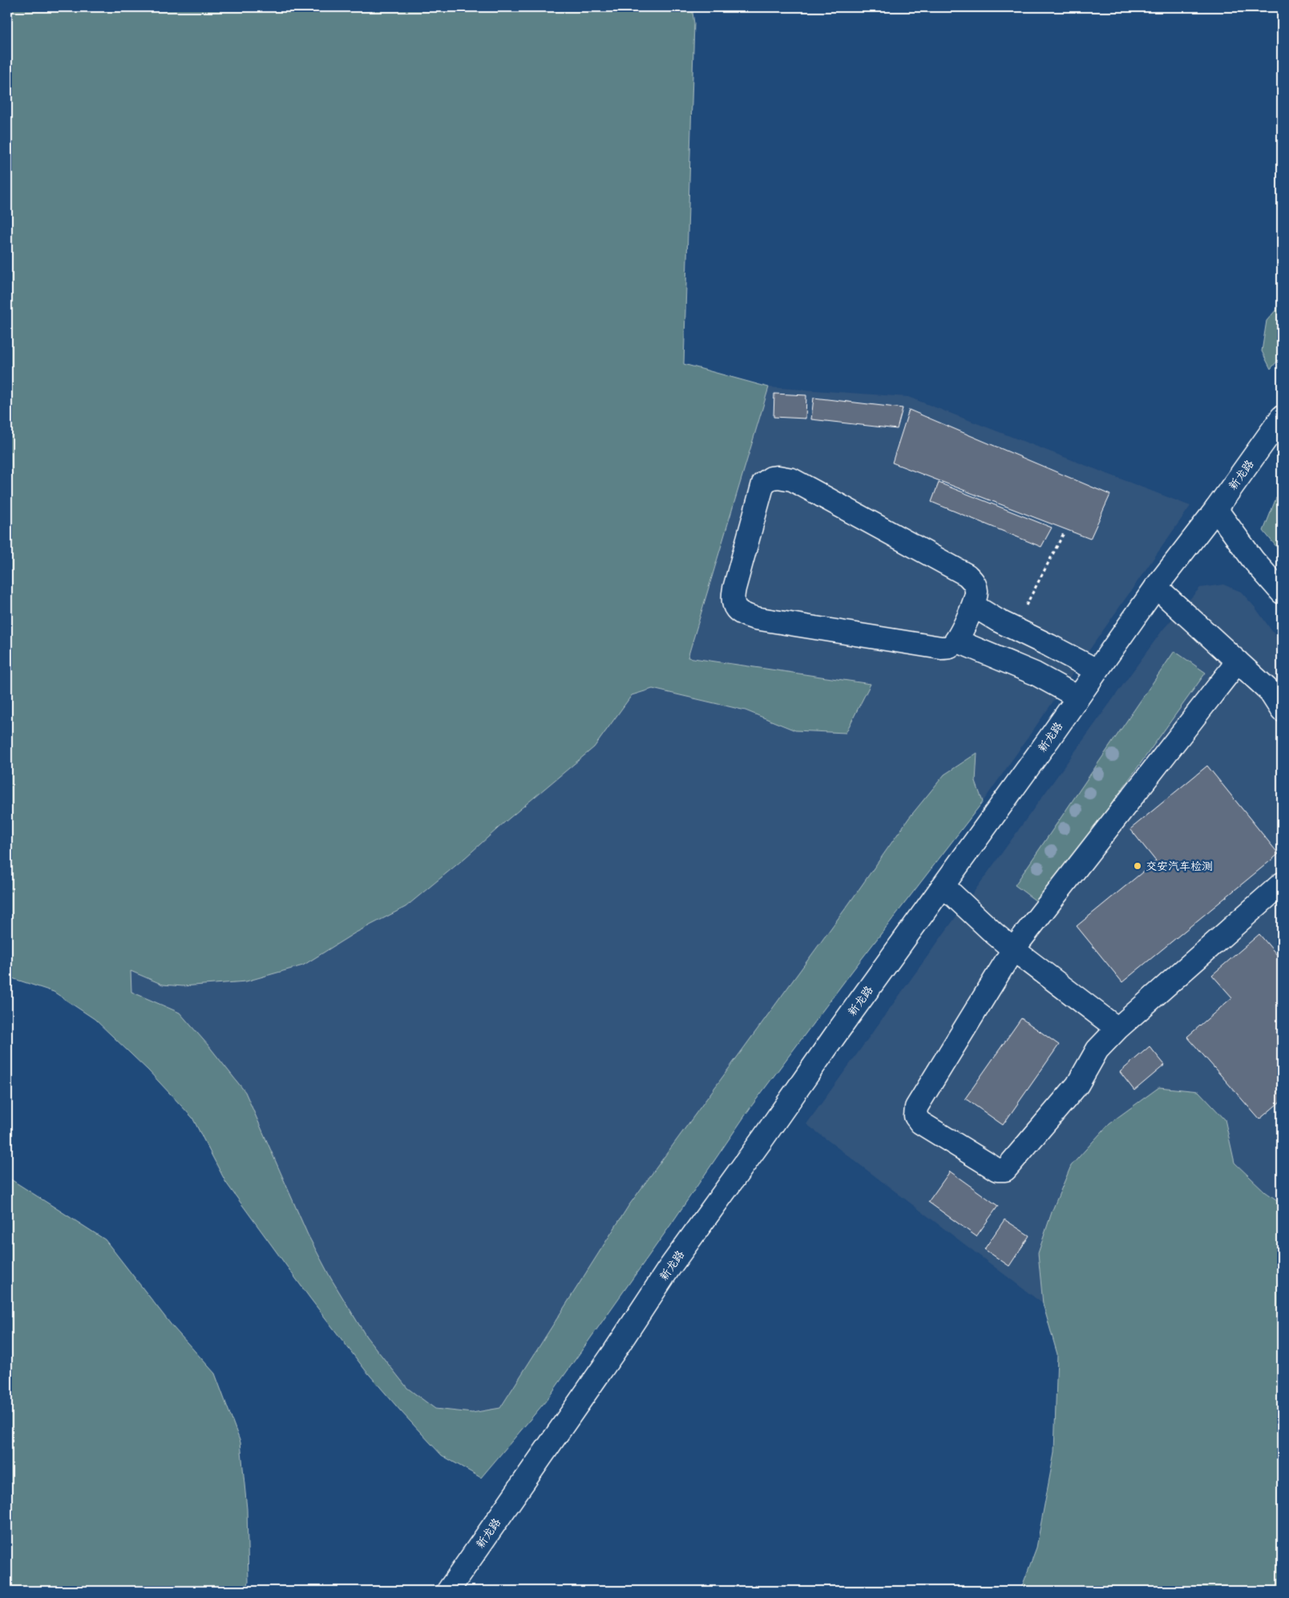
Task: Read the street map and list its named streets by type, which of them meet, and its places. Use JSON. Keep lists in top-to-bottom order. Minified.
{"streets":{"main road":["新龙路"]},"places":["交安汽车检测"]}
